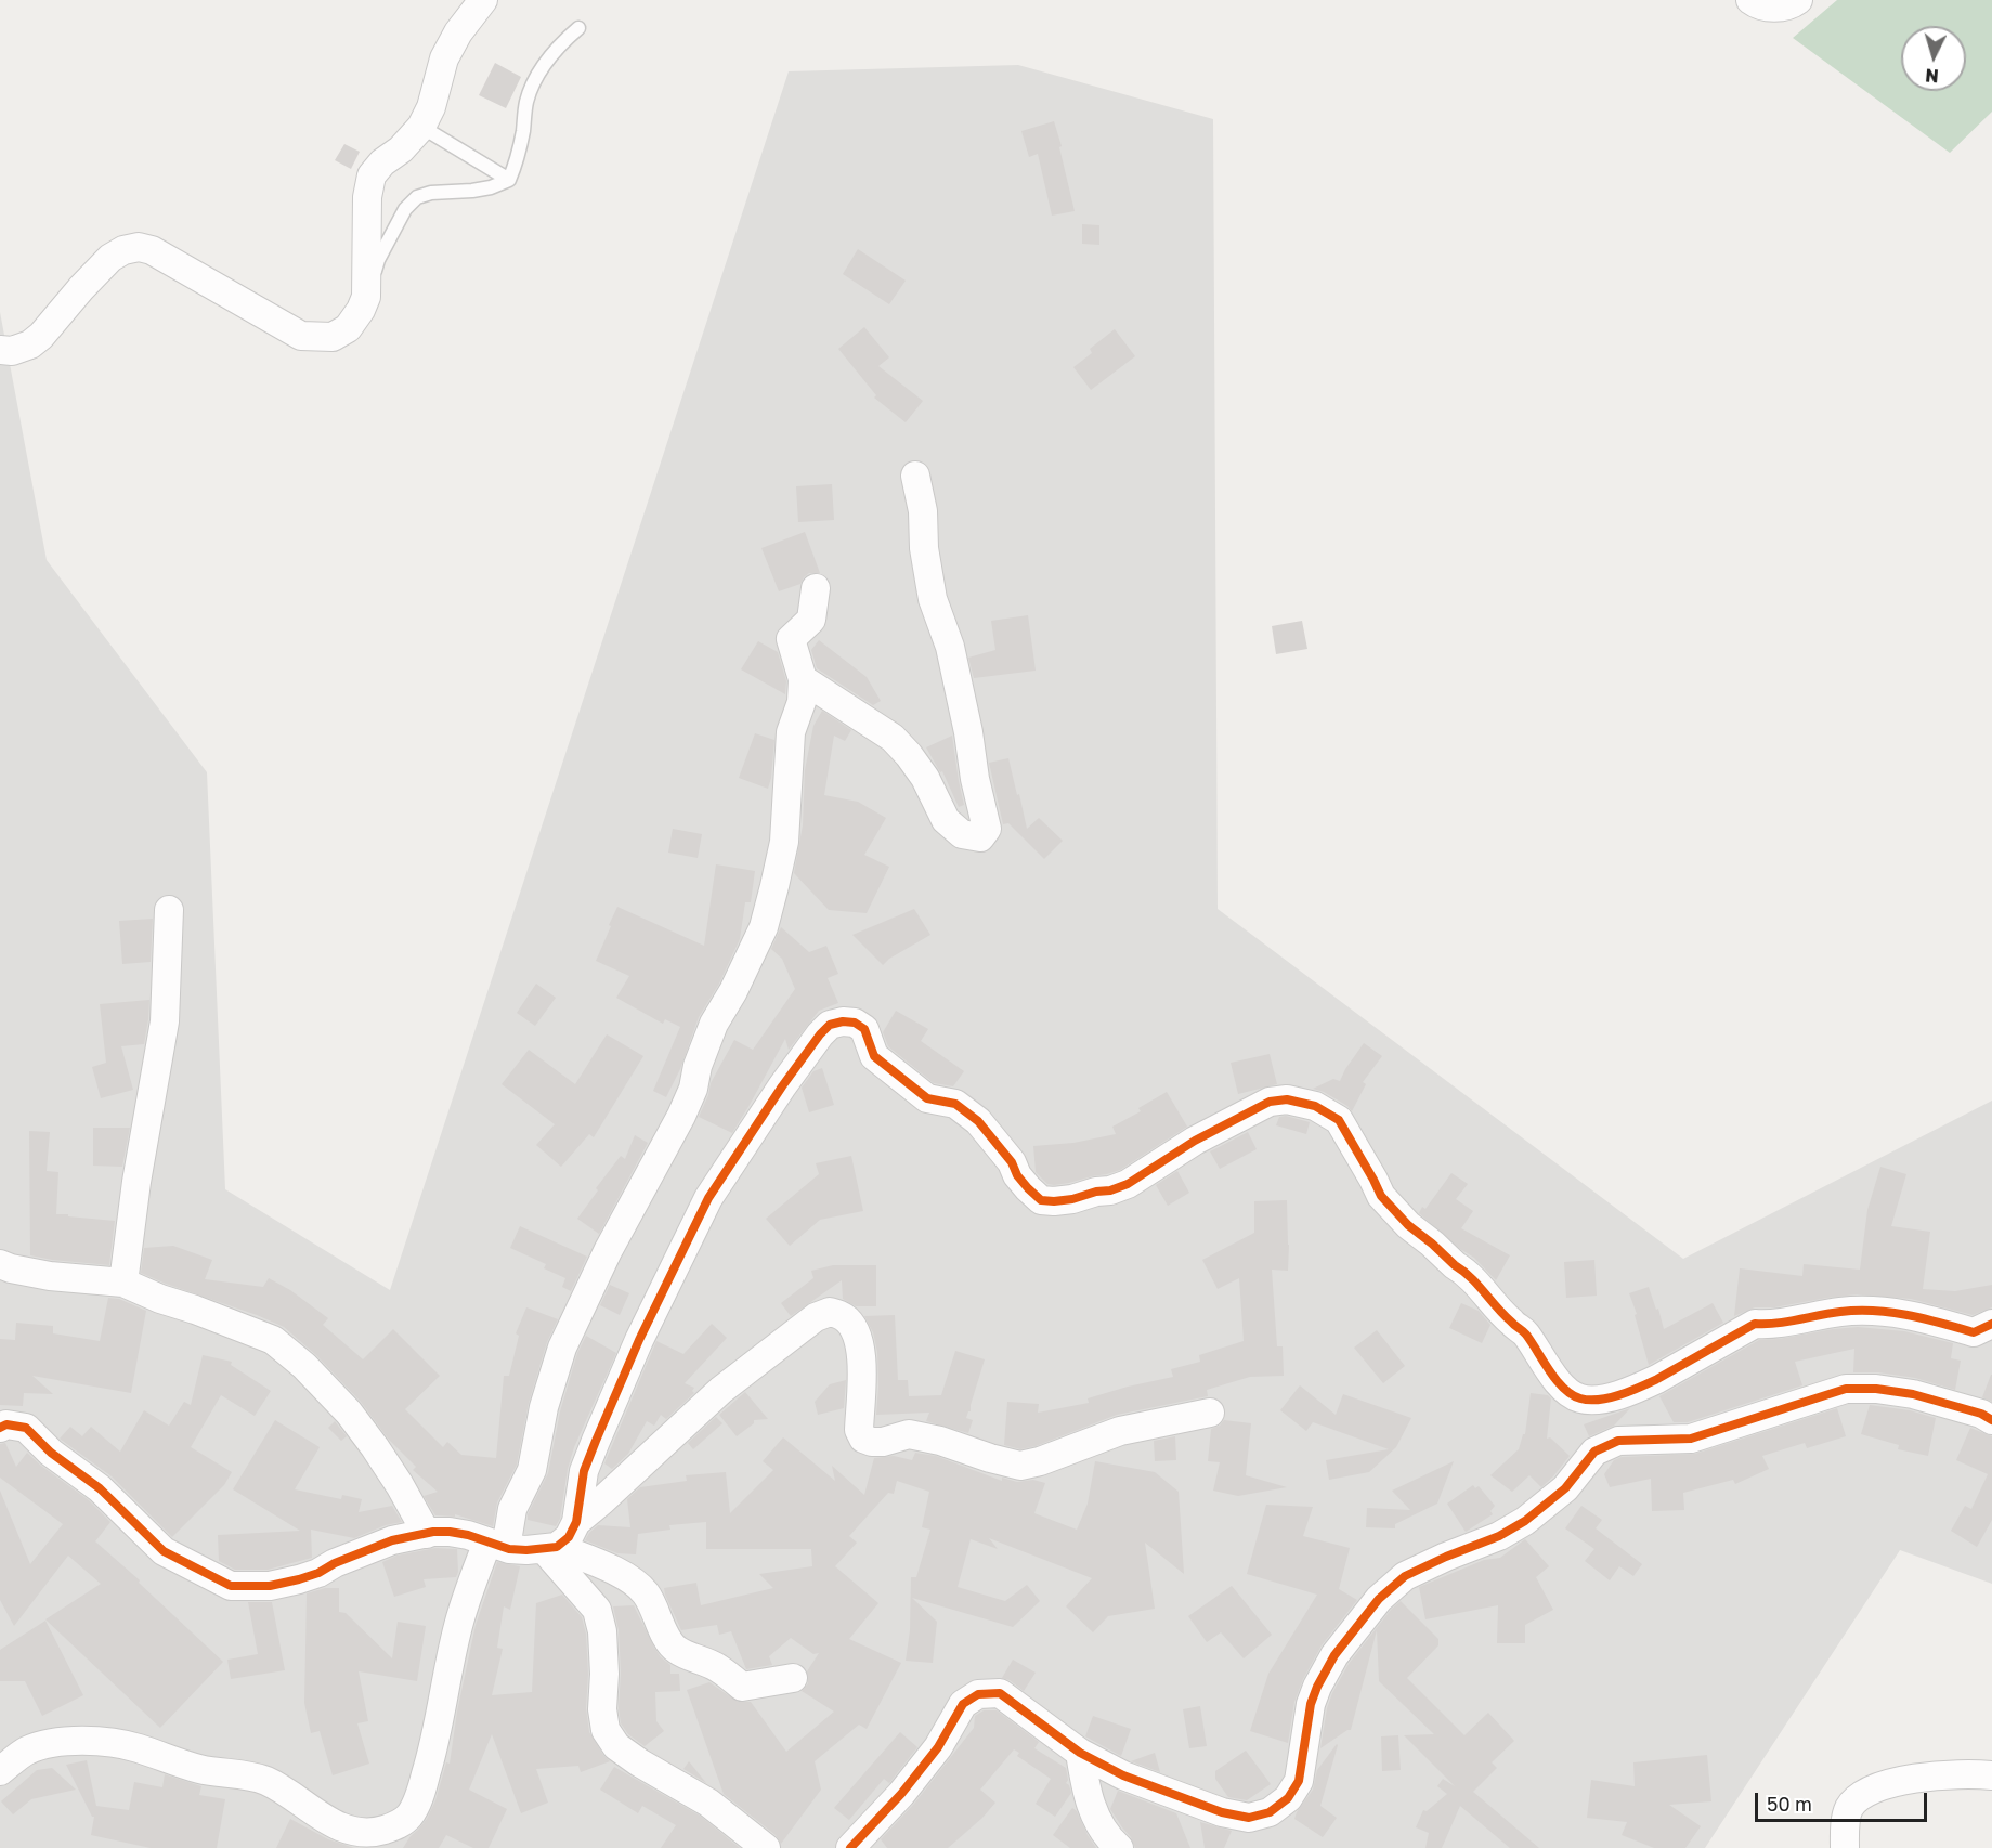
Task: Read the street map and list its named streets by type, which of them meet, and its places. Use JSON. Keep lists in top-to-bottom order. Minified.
{"scale_bar":"50 m","north":"bottom"}
